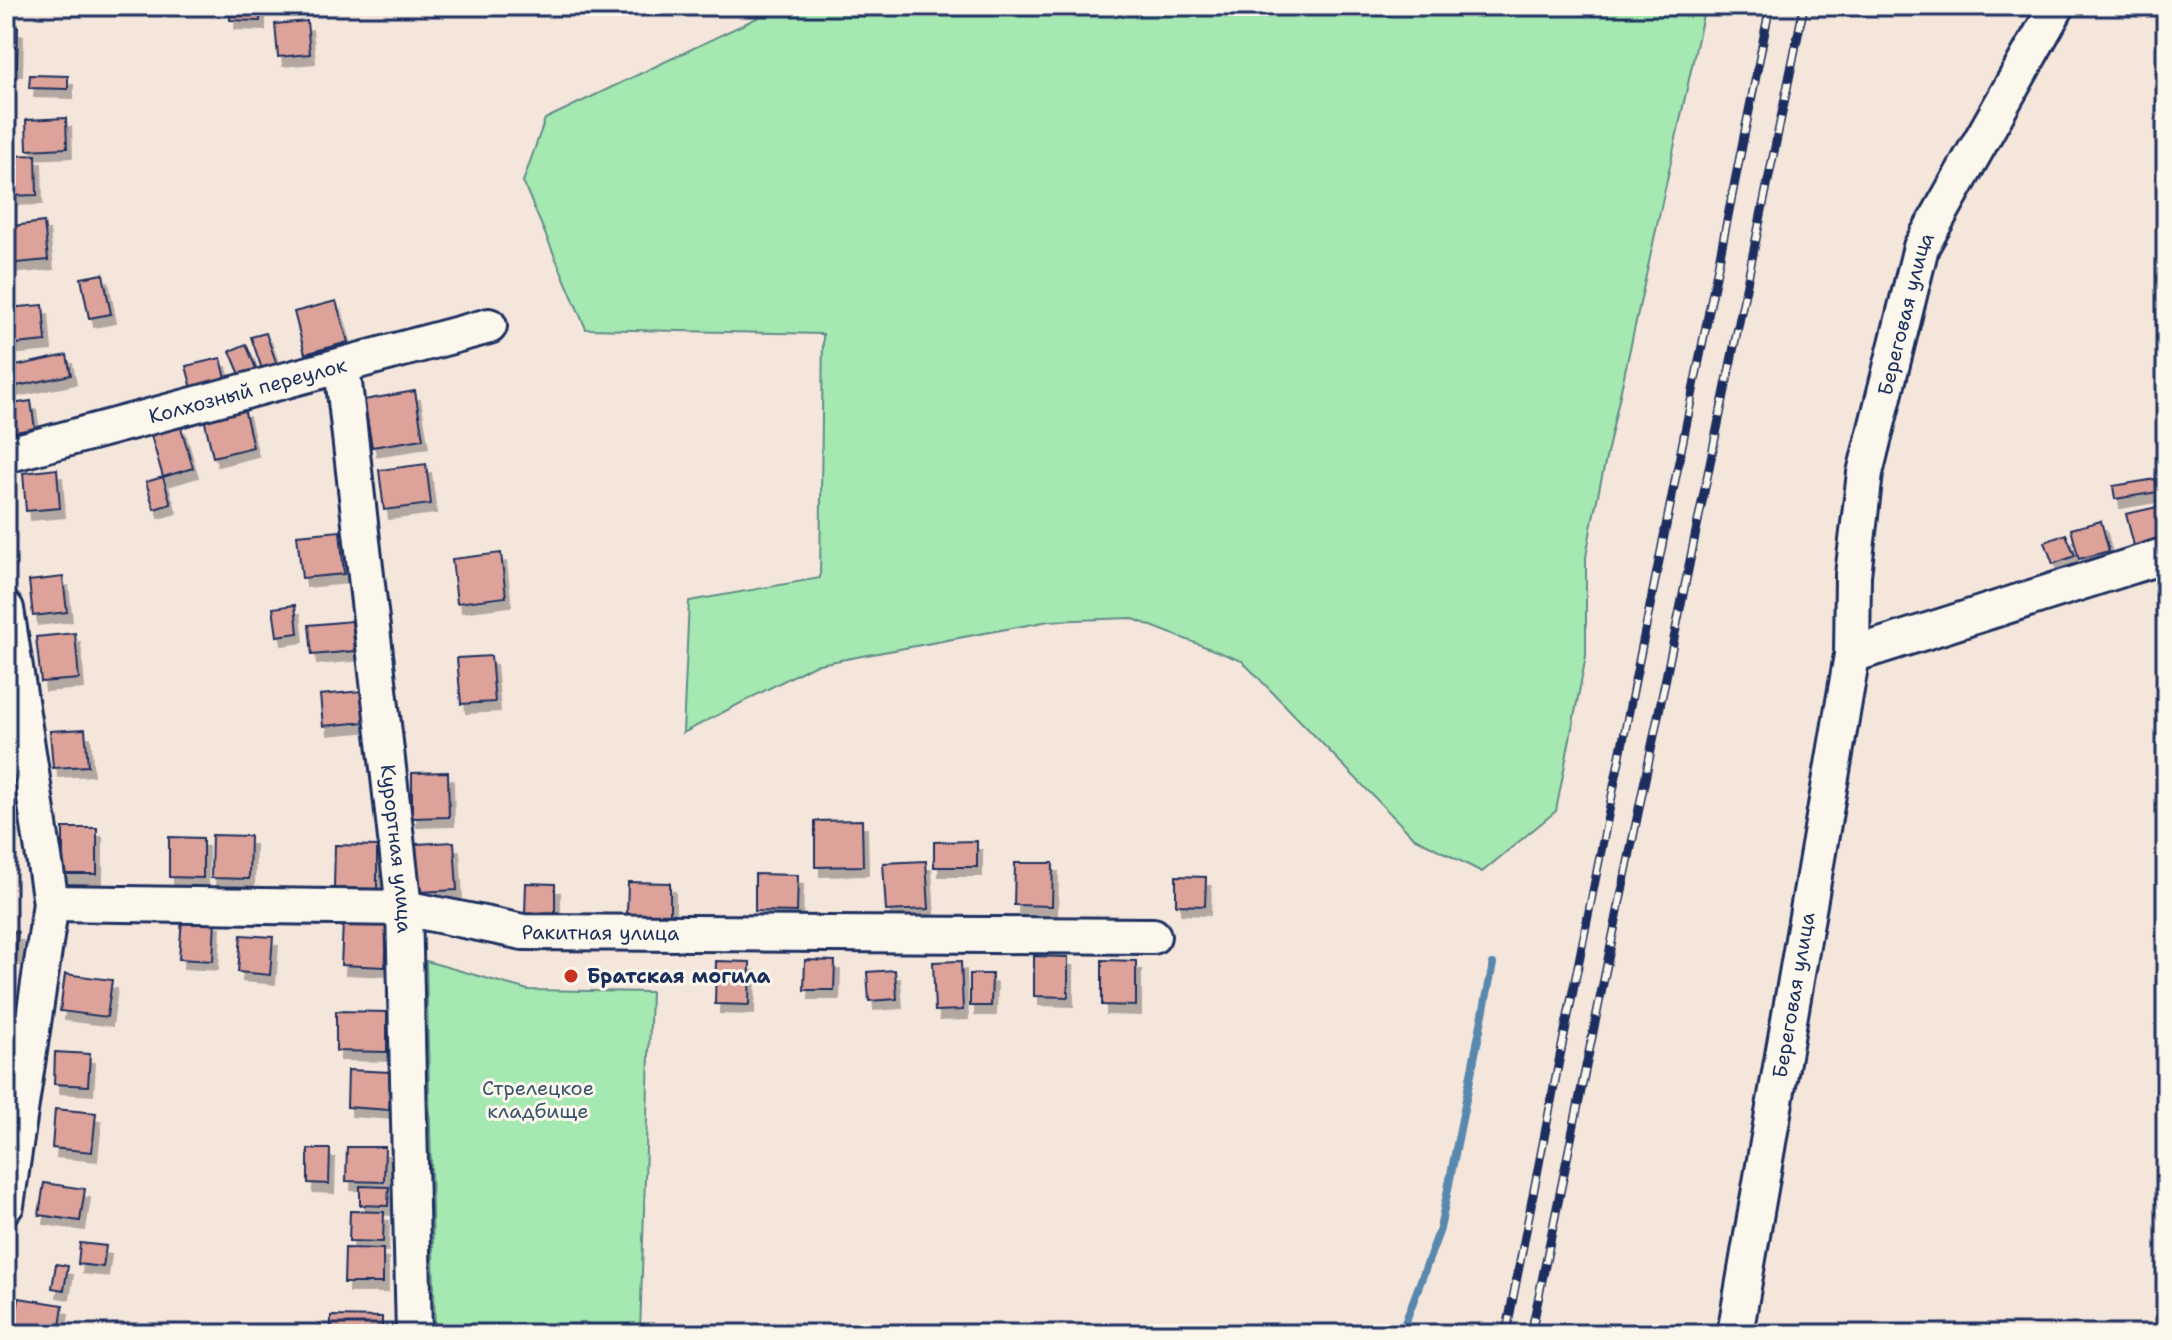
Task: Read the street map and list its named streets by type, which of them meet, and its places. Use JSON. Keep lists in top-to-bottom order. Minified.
{"streets":{"street":["Береговая улица","Колхозный переулок","Курортная улица","Ракитная улица"]},"crossings":[["Колхозный переулок","Курортная улица"],["Курортная улица","Ракитная улица"]],"parks":["Стрелецкое кладбище"],"places":["Братская могила"]}
